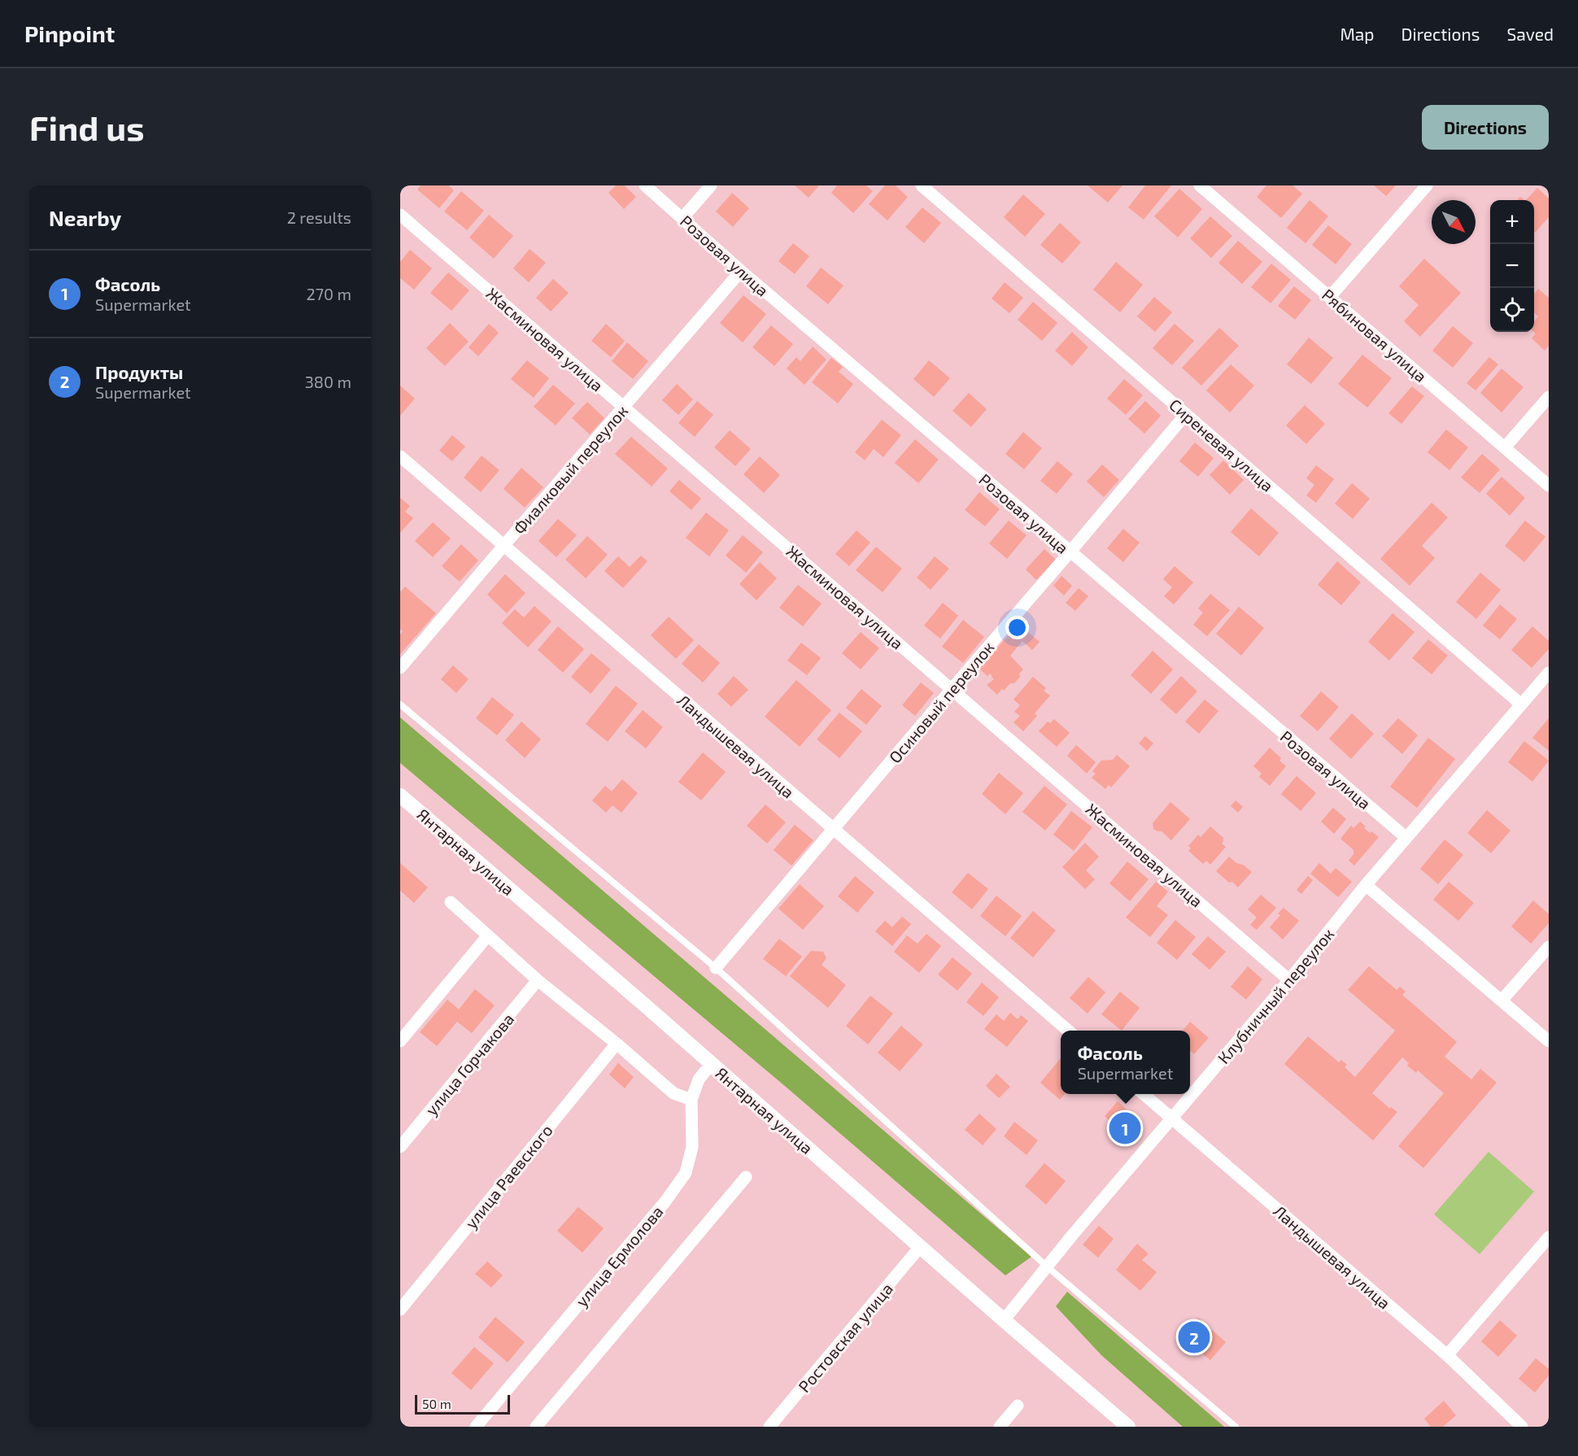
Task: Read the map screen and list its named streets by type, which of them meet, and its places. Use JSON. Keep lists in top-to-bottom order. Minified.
{"streets":{"street":["Розовая улица","Рябиновая улица","Жасминовая улица","Сиреневая улица","Фиалковый переулок","Осиновый переулок","Ландышевая улица","Янтарная улица","Клубничный переулок","улица Горчакова","улица Раевского","улица Ермолова","Ростовская улица"]},"crossings":[["Розовая улица","Фиалковый переулок"],["Розовая улица","Осиновый переулок"],["Розовая улица","Клубничный переулок"],["Жасминовая улица","Фиалковый переулок"],["Жасминовая улица","Осиновый переулок"],["Жасминовая улица","Клубничный переулок"],["Сиреневая улица","Осиновый переулок"],["Сиреневая улица","Клубничный переулок"],["Фиалковый переулок","Ландышевая улица"],["Осиновый переулок","Ландышевая улица"],["Ландышевая улица","Клубничный переулок"],["Янтарная улица","Клубничный переулок"],["Янтарная улица","улица Ермолова"],["Янтарная улица","Ростовская улица"]],"scale_bar":"50 m","north":"bottom right","page":{"header":"Pinpoint","nav":["Map","Directions","Saved"],"buttons":"Directions","title":"Find us","heading":["Nearby","2 results"],"map_buttons":["+","−"],"list":[{"mark":"1","name":"Фасоль","note":"Supermarket","value":"270 m"},{"mark":"2","name":"Продукты","note":"Supermarket","value":"380 m"}],"popup":["Фасоль","Supermarket"],"pins":["1","2"],"scale":"50 m"}}
